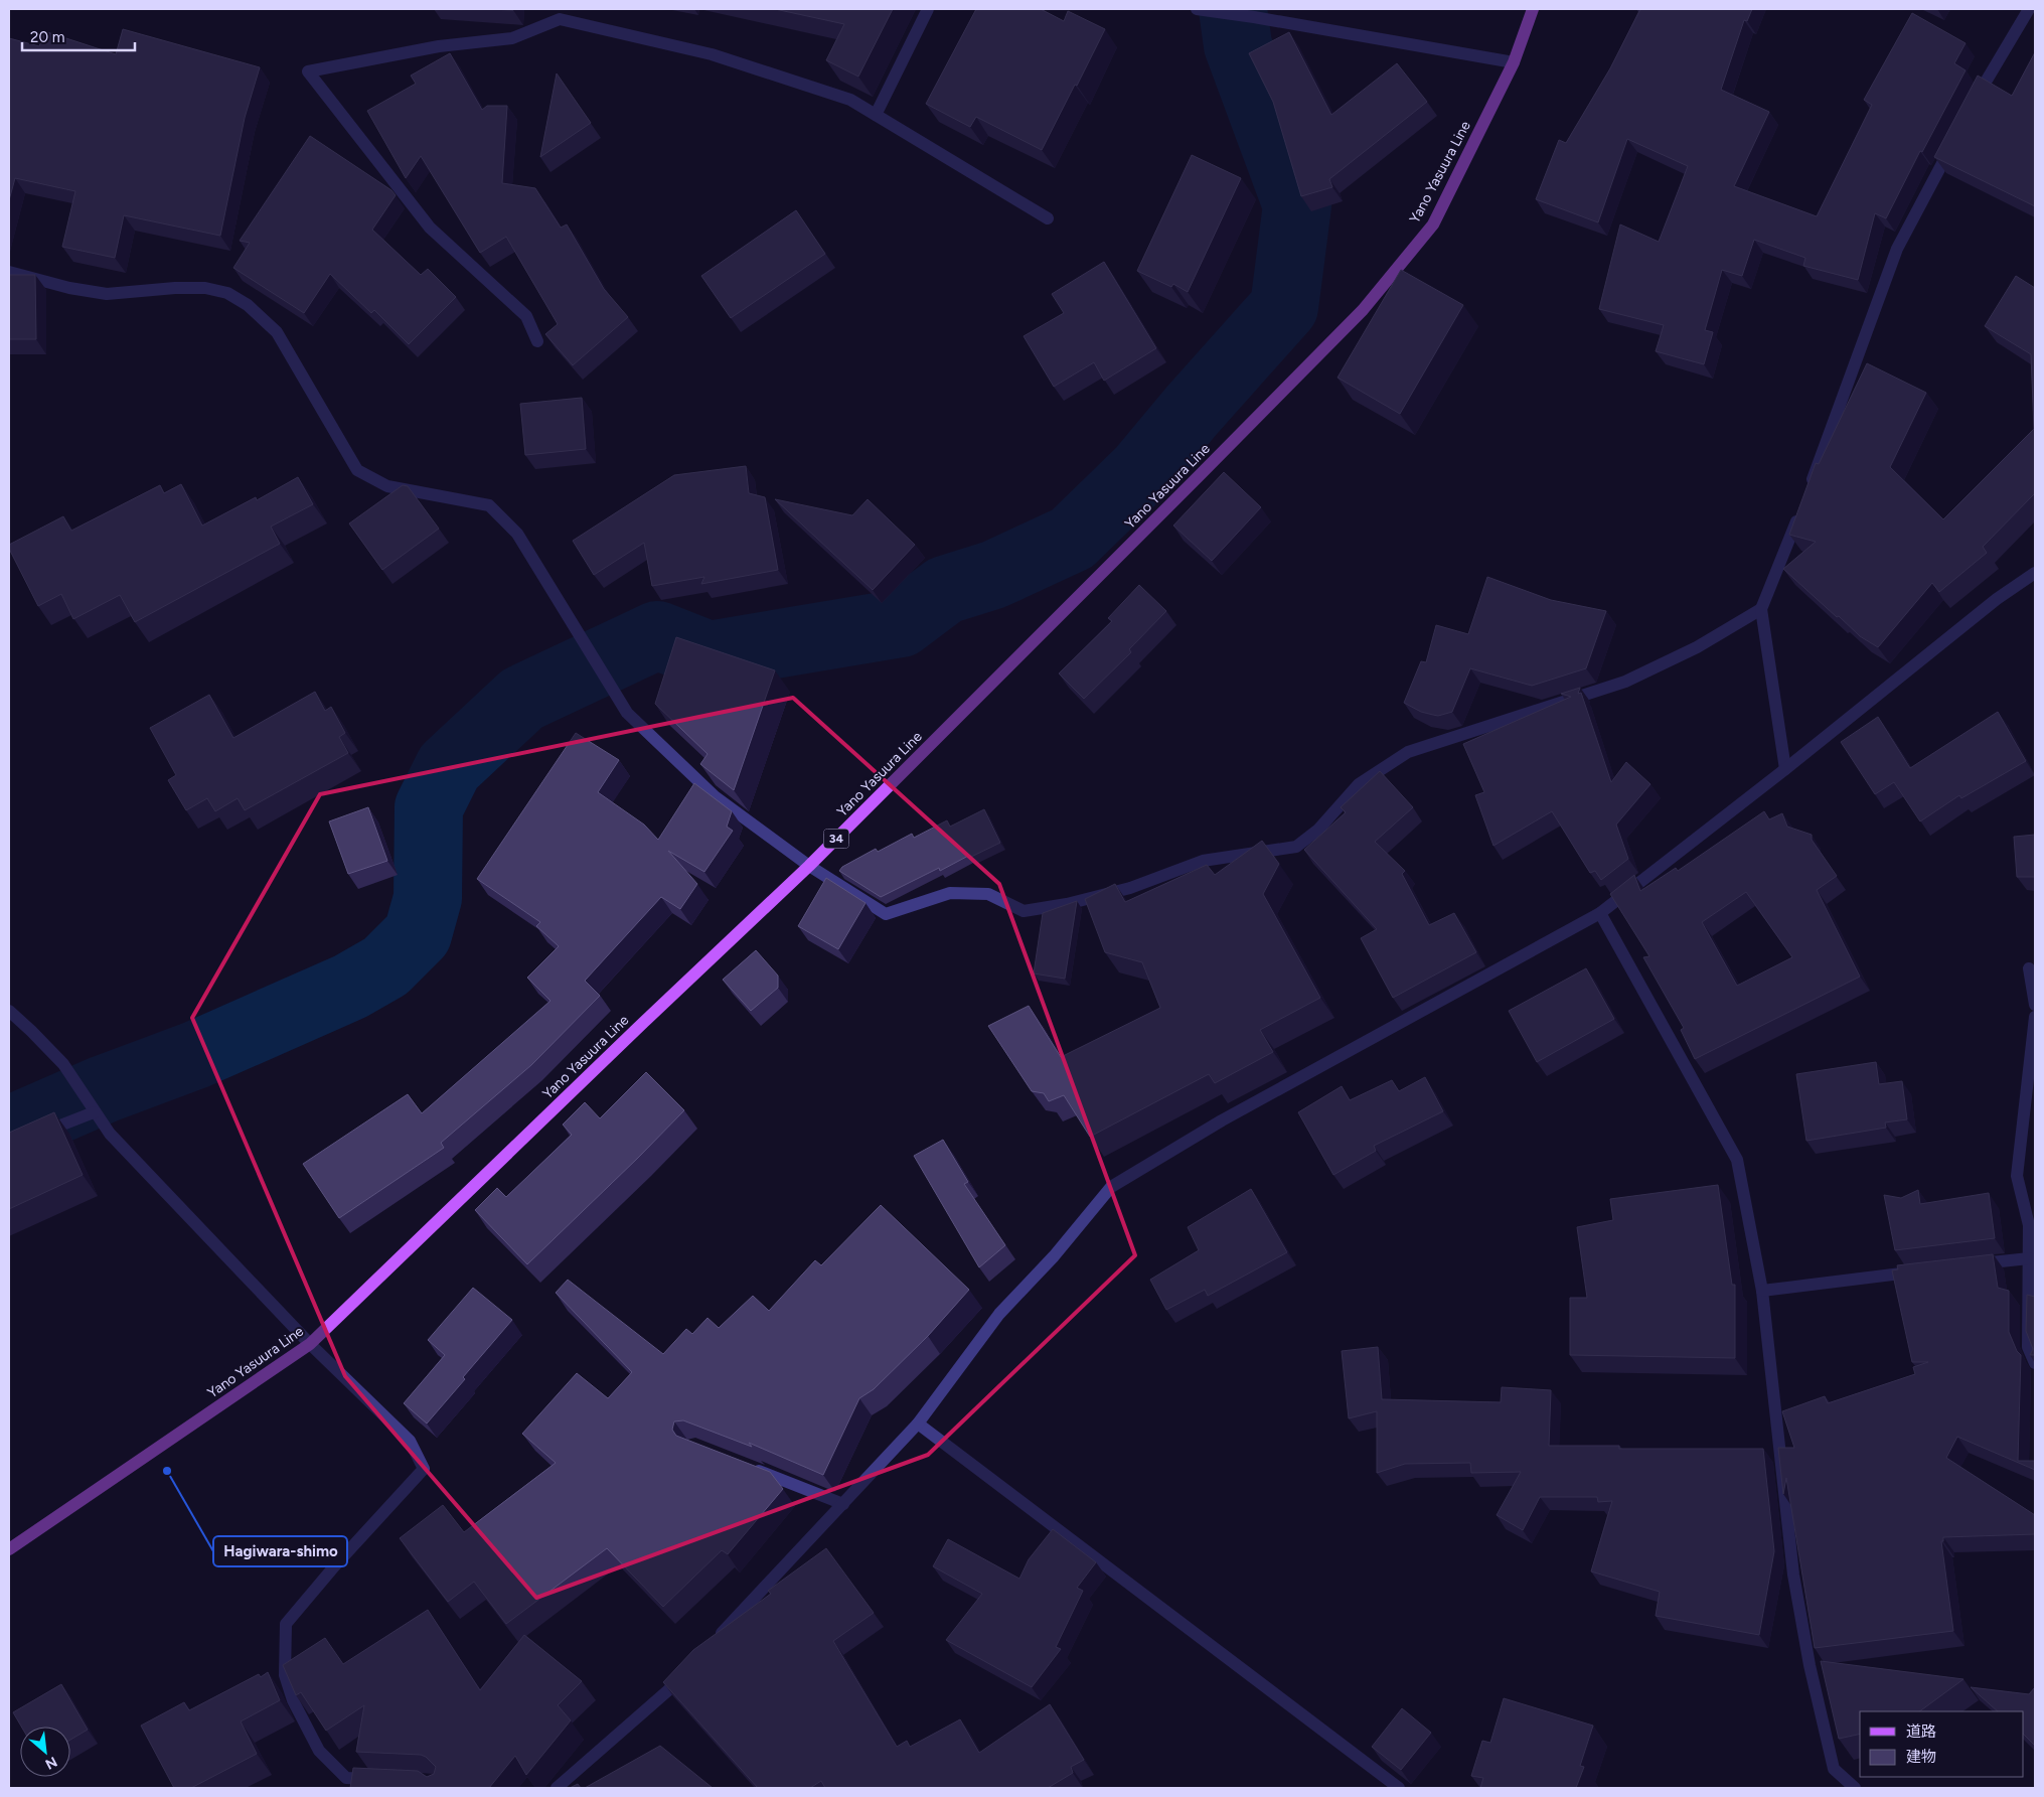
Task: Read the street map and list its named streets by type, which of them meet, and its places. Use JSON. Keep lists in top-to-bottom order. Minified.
{"streets":{"main road":["Yano Yasuura Line","34"]},"places":["Hagiwara-shimo"],"legend":["道路","建物"],"scale_bar":"20 m","north":"bottom right"}
